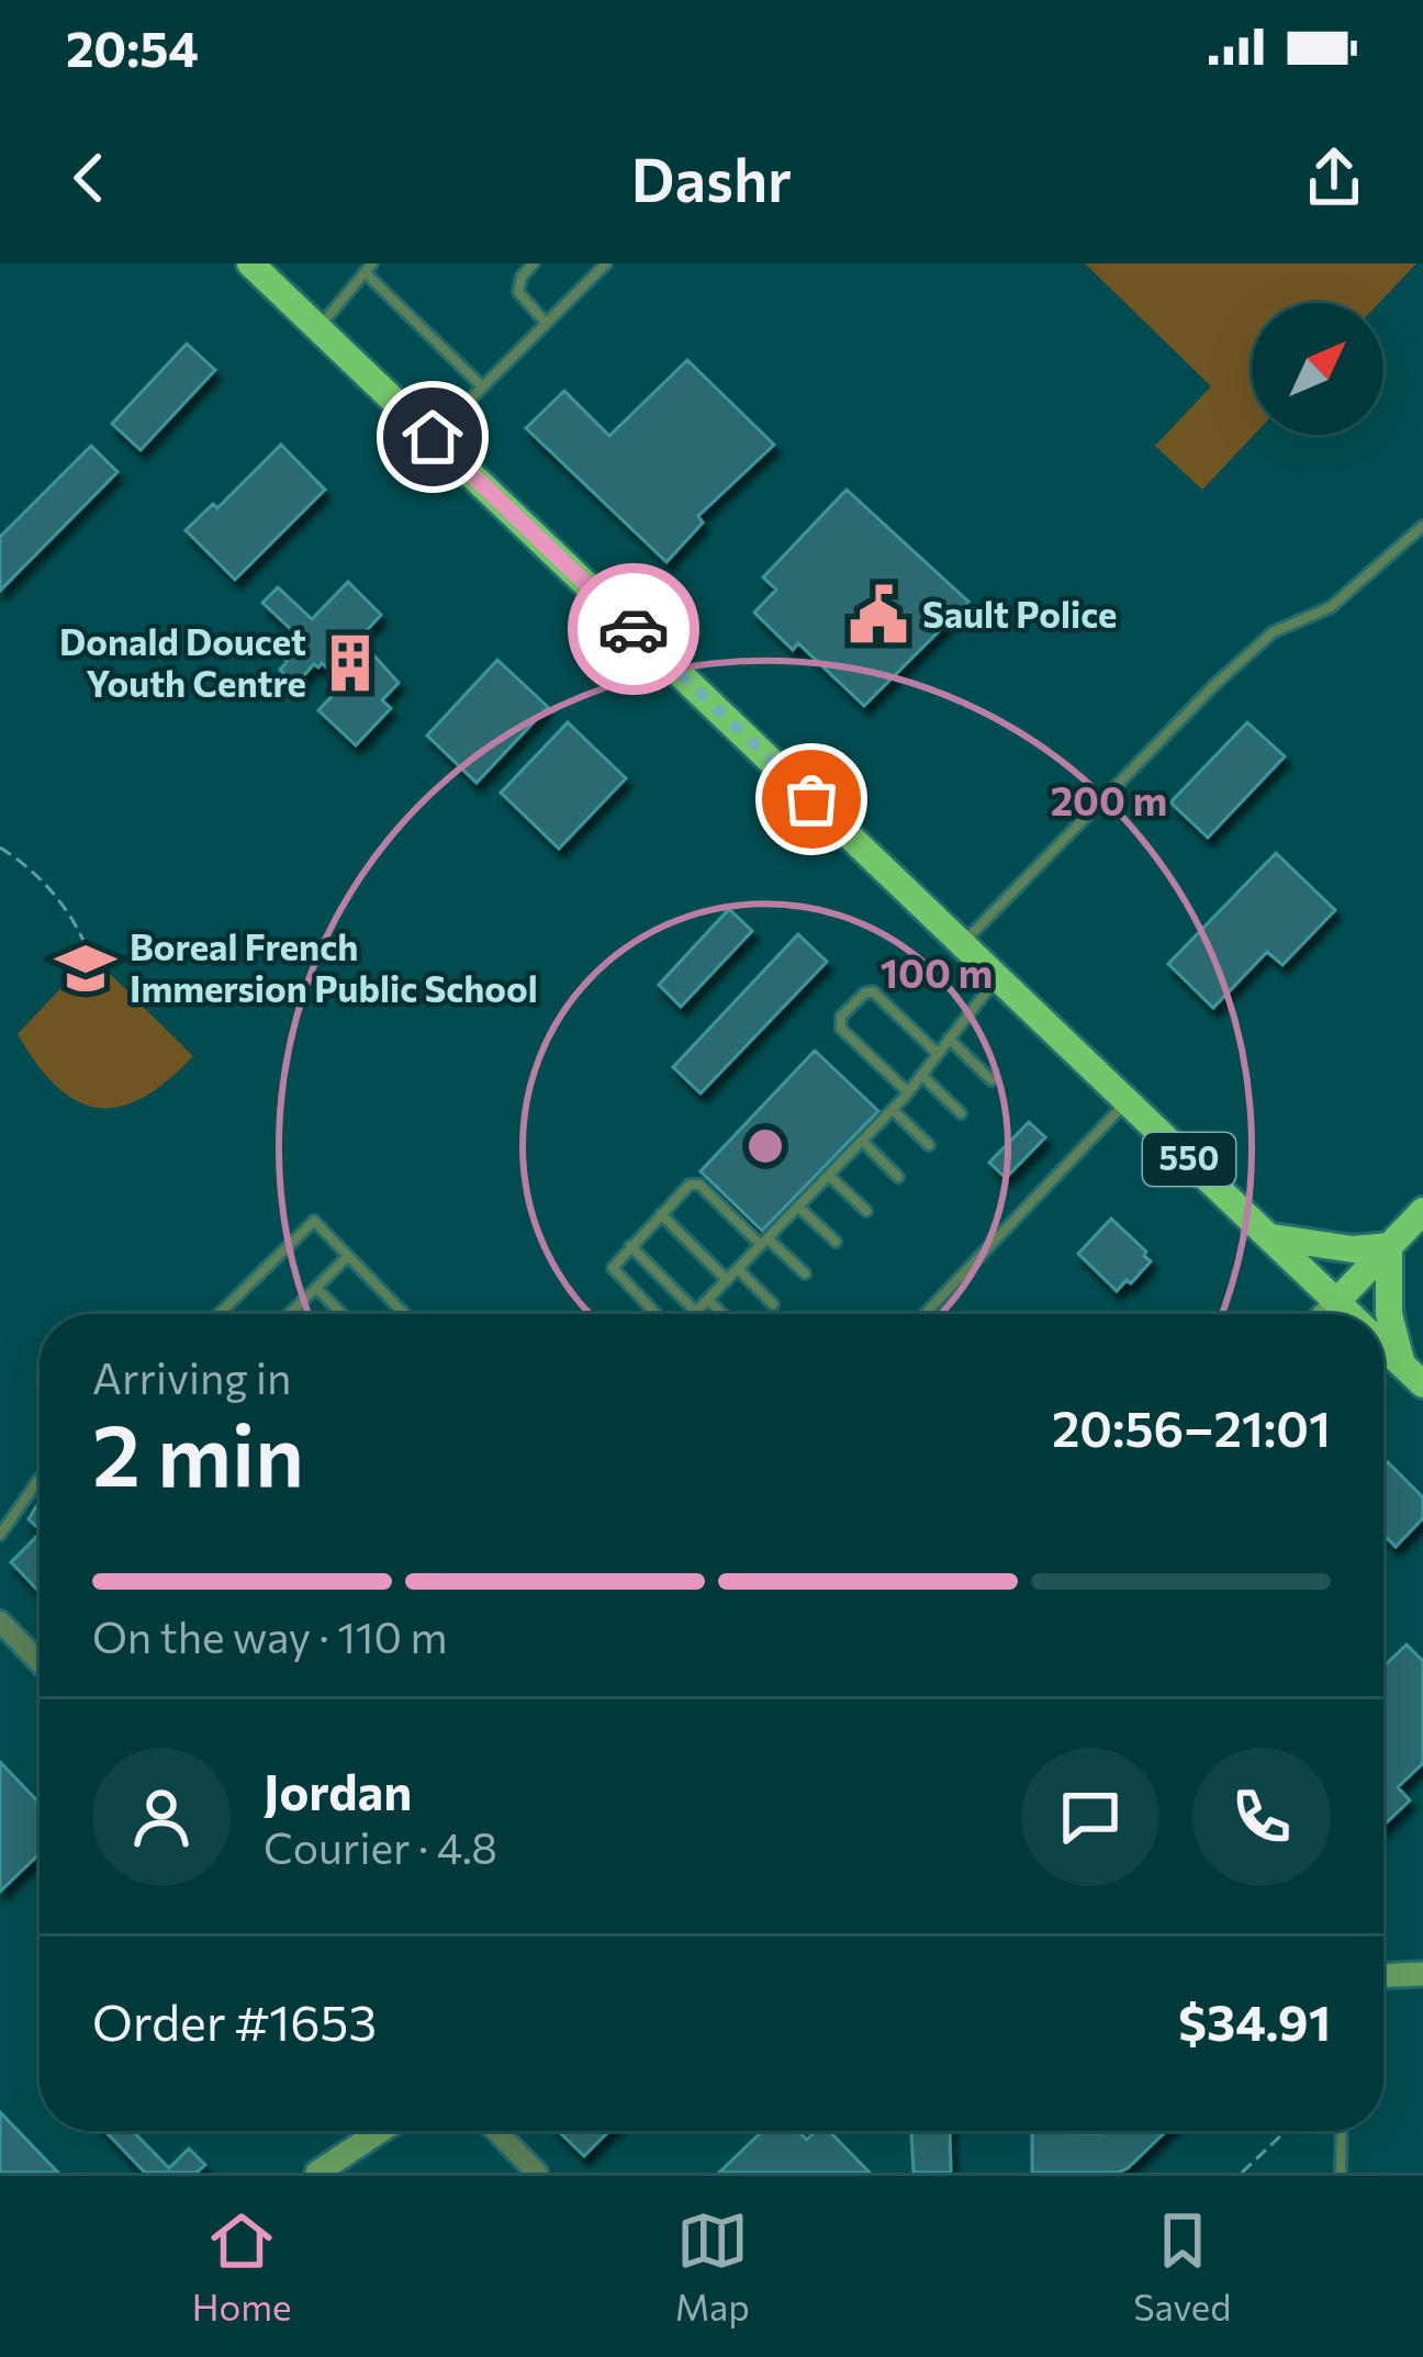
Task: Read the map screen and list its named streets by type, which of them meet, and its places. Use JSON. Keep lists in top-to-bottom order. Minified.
{"streets":{"highway":["550"]},"places":{"public building":["Sault Police"],"building":["Donald Doucet Youth Centre"],"school or university":["Boreal French Immersion Public School"]},"north":"top right","page":{"status":"20:54","header":"Dashr","heading":["2 min","Arriving in","20:56–21:01"],"panel":["Jordan","Courier · 4.8","Order #1653","$34.91"],"bar":"On the way · 110 m","tabs":["Home","Map","Saved"]},"rings":["200 m","100 m"]}
